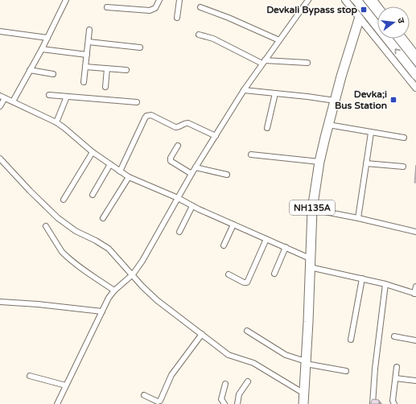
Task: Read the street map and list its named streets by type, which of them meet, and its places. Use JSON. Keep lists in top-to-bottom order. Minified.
{"streets":{"highway":["NH135A"]},"places":{"transit":["Devkali Bypass stop","Devka;i Bus Station"]},"north":"right"}
